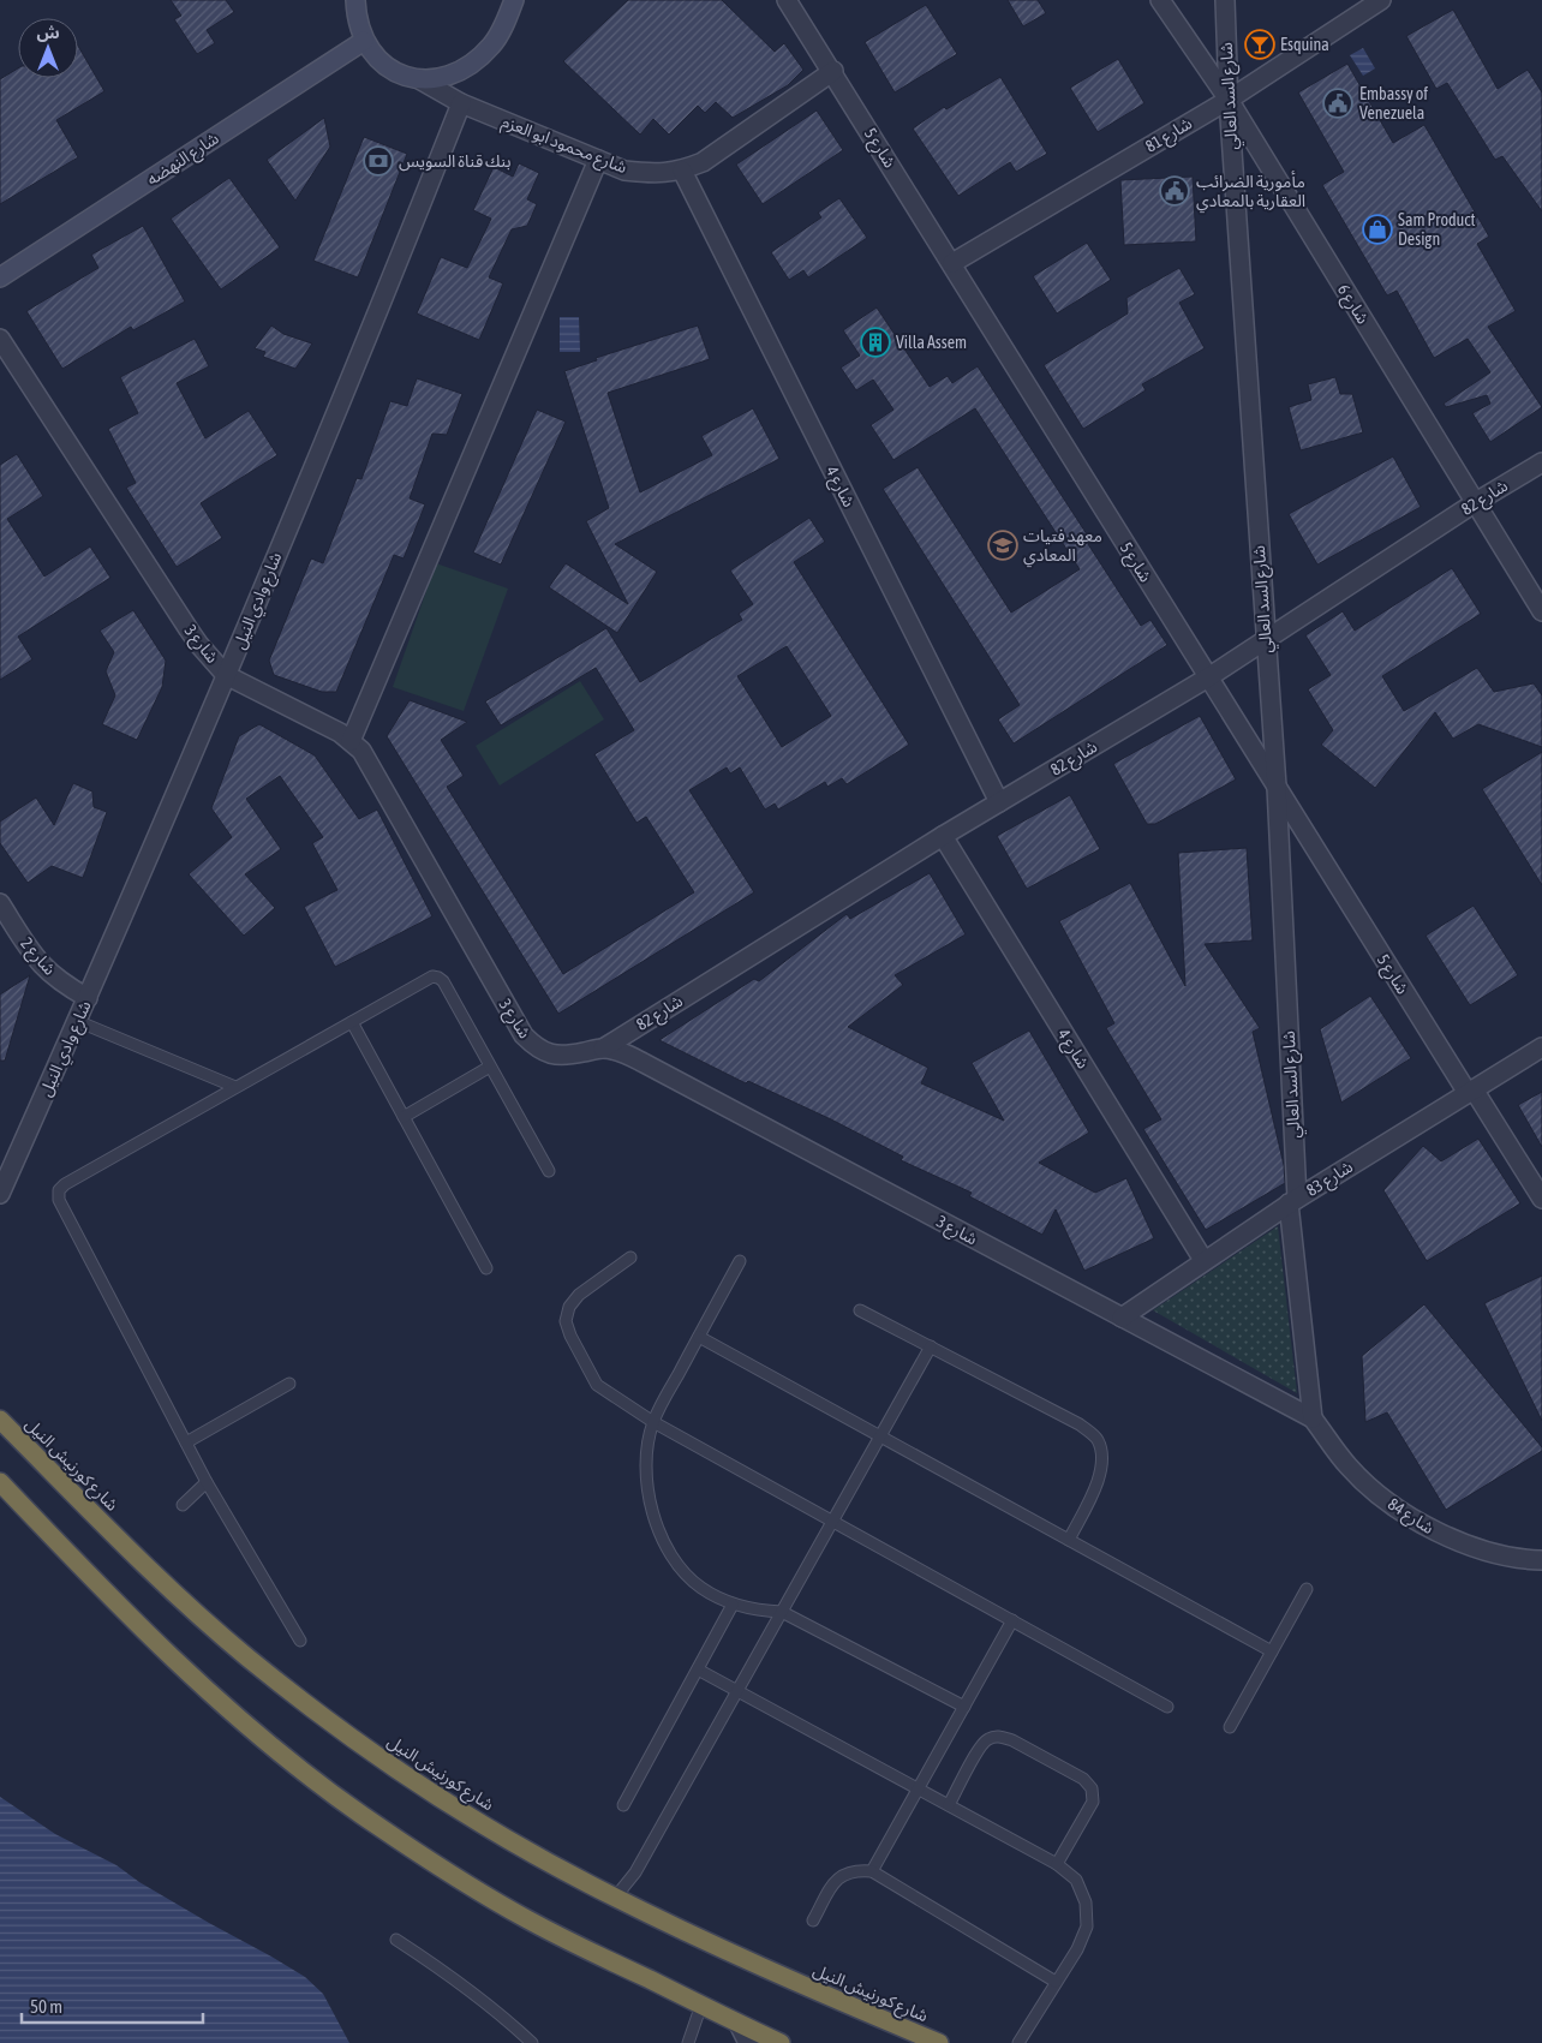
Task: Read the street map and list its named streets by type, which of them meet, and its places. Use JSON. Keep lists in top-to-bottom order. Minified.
{"streets":{"highway":["شارع كورنيش النيل"],"main road":["شارع النهضه"],"street":["شارع السد العالي","شارع 81","شارع محمود ابو العزم","شارع 5","شارع 6","شارع 4","شارع 82","شارع وادي النيل","شارع 3","شارع 2","شارع 83","شارع 84"]},"crossings":[["شارع السد العالي","شارع 81"],["شارع السد العالي","شارع 5"],["شارع السد العالي","شارع 6"],["شارع السد العالي","شارع 82"],["شارع السد العالي","شارع 3"],["شارع السد العالي","شارع 83"],["شارع السد العالي","شارع 84"],["شارع 81","شارع 5"],["شارع 81","شارع 6"],["شارع محمود ابو العزم","شارع 5"],["شارع محمود ابو العزم","شارع 4"],["شارع محمود ابو العزم","شارع وادي النيل"],["شارع 5","شارع 82"],["شارع 5","شارع 83"],["شارع 6","شارع 82"],["شارع 4","شارع 82"],["شارع 4","شارع 83"],["شارع 82","شارع 3"],["شارع وادي النيل","شارع 3"],["شارع وادي النيل","شارع 2"],["شارع 3","شارع 83"],["شارع 3","شارع 84"]],"places":{"bar":["Esquina"],"public building":["Embassy of Venezuela","مأمورية الضرائب العقارية بالمعادي"],"bank":["بنك قناة السويس"],"shop":["Sam Product Design"],"building":["Villa Assem"],"school or university":["معهد فتيات المعادي"]},"scale_bar":"50 m","north":"top"}
